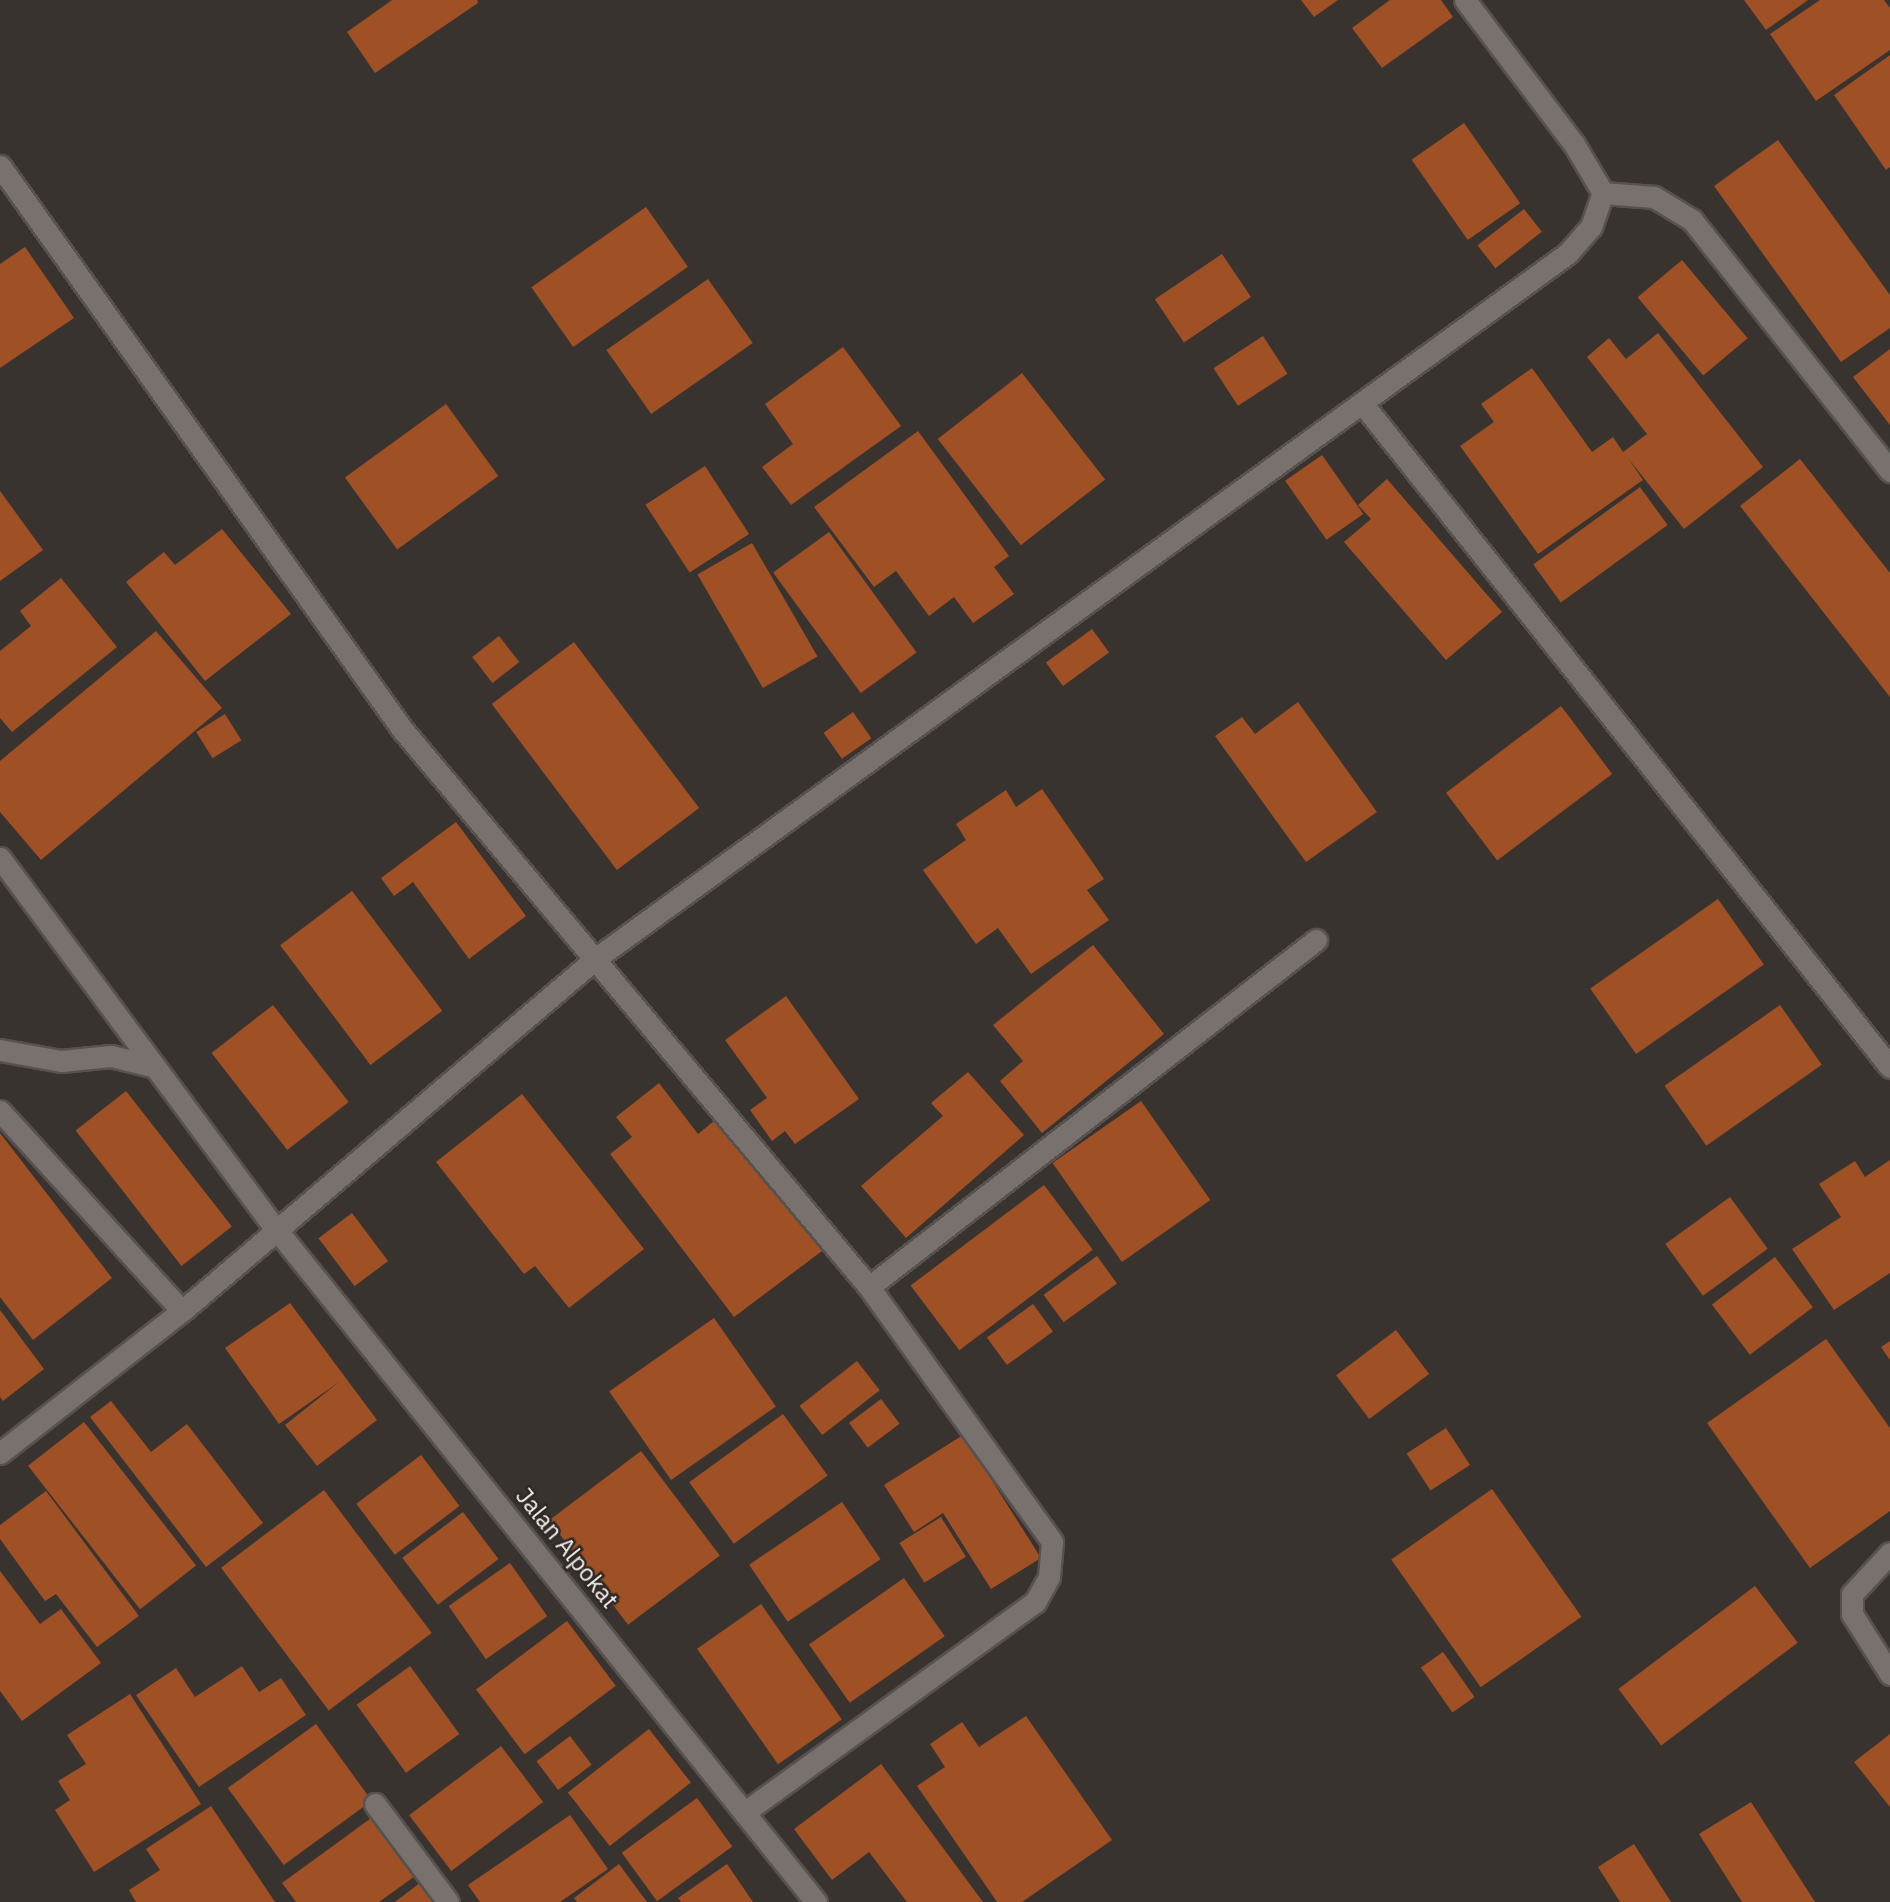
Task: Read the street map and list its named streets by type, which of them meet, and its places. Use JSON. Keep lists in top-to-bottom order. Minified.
{"streets":{"street":["Jalan Alpokat"]}}
